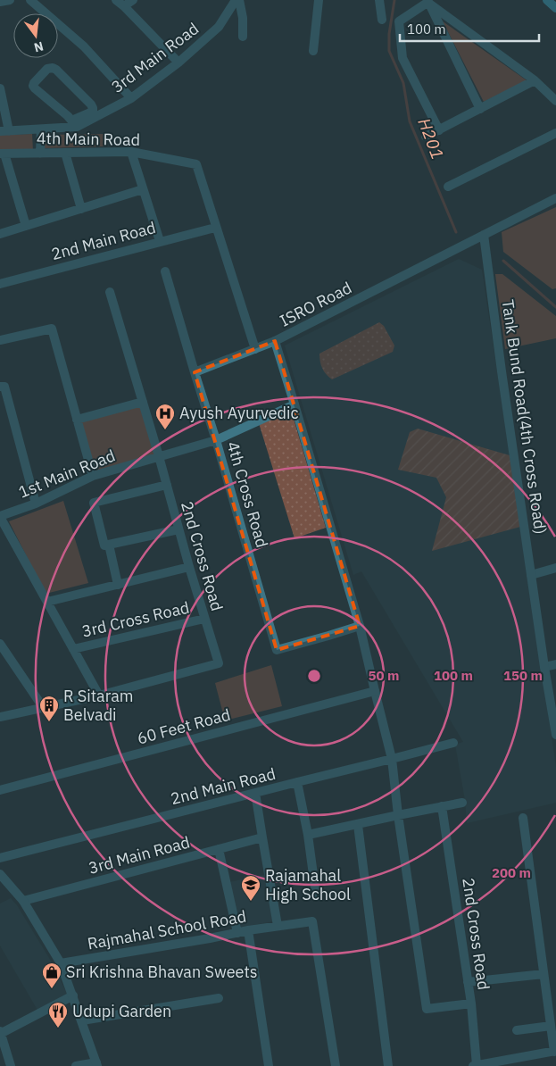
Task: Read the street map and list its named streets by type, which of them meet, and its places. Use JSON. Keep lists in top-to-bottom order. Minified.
{"streets":{"street":["3rd Main Road","4th Main Road","2nd Main Road","ISRO Road","Tank Bund Road(4th Cross Road)","1st Main Road","4th Cross Road","2nd Cross Road","3rd Cross Road","60 Feet Road","Rajmahal School Road"]},"crossings":[["4th Main Road","2nd Main Road"],["ISRO Road","Tank Bund Road(4th Cross Road)"],["ISRO Road","4th Cross Road"],["1st Main Road","4th Cross Road"],["1st Main Road","2nd Cross Road"],["2nd Cross Road","3rd Cross Road"]],"water":["H201"],"places":{"hospital":["Ayush Ayurvedic"],"building":["R Sitaram Belvadi"],"school or university":["Rajamahal High School"],"shop":["Sri Krishna Bhavan Sweets"],"restaurant":["Udupi Garden"]},"scale_bar":"100 m","north":"bottom","rings":["50 m","100 m","150 m","200 m"]}
